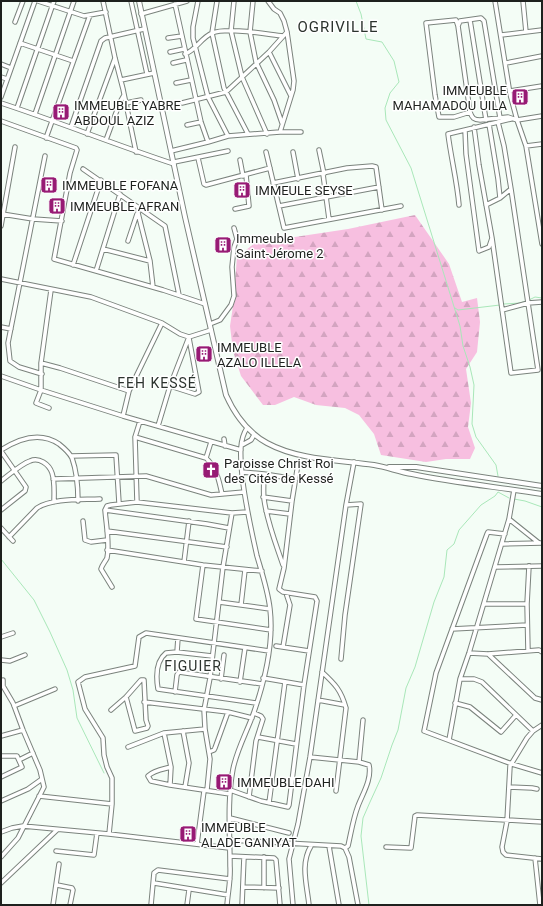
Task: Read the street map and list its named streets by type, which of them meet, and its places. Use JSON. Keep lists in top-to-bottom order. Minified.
{"districts":["OGRIVILLE","FEH KESSÉ","FIGUIER"],"places":{"building":["IMMEUBLE MAHAMADOU UILA","IMMEUBLE YABRE ABDOUL AZIZ","IMMEUBLE FOFANA","IMMEULE SEYSE","IMMEUBLE AFRAN","Immeuble Saint-Jérome 2","IMMEUBLE AZALO ILLELA","IMMEUBLE DAHI","IMMEUBLE ALADE GANIYAT"],"church":["Paroisse Christ Roi des Cités de Kessé"]}}
